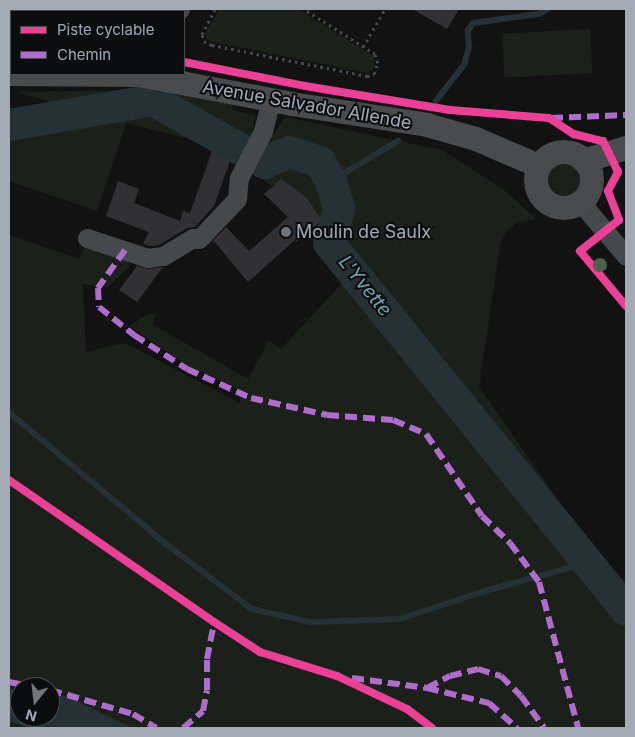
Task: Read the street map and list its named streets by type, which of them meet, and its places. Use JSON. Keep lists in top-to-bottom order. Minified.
{"streets":{"main road":["Avenue Salvador Allende"]},"water":["L'Yvette"],"places":["Moulin de Saulx"],"legend":["Piste cyclable","Chemin"],"north":"bottom"}
